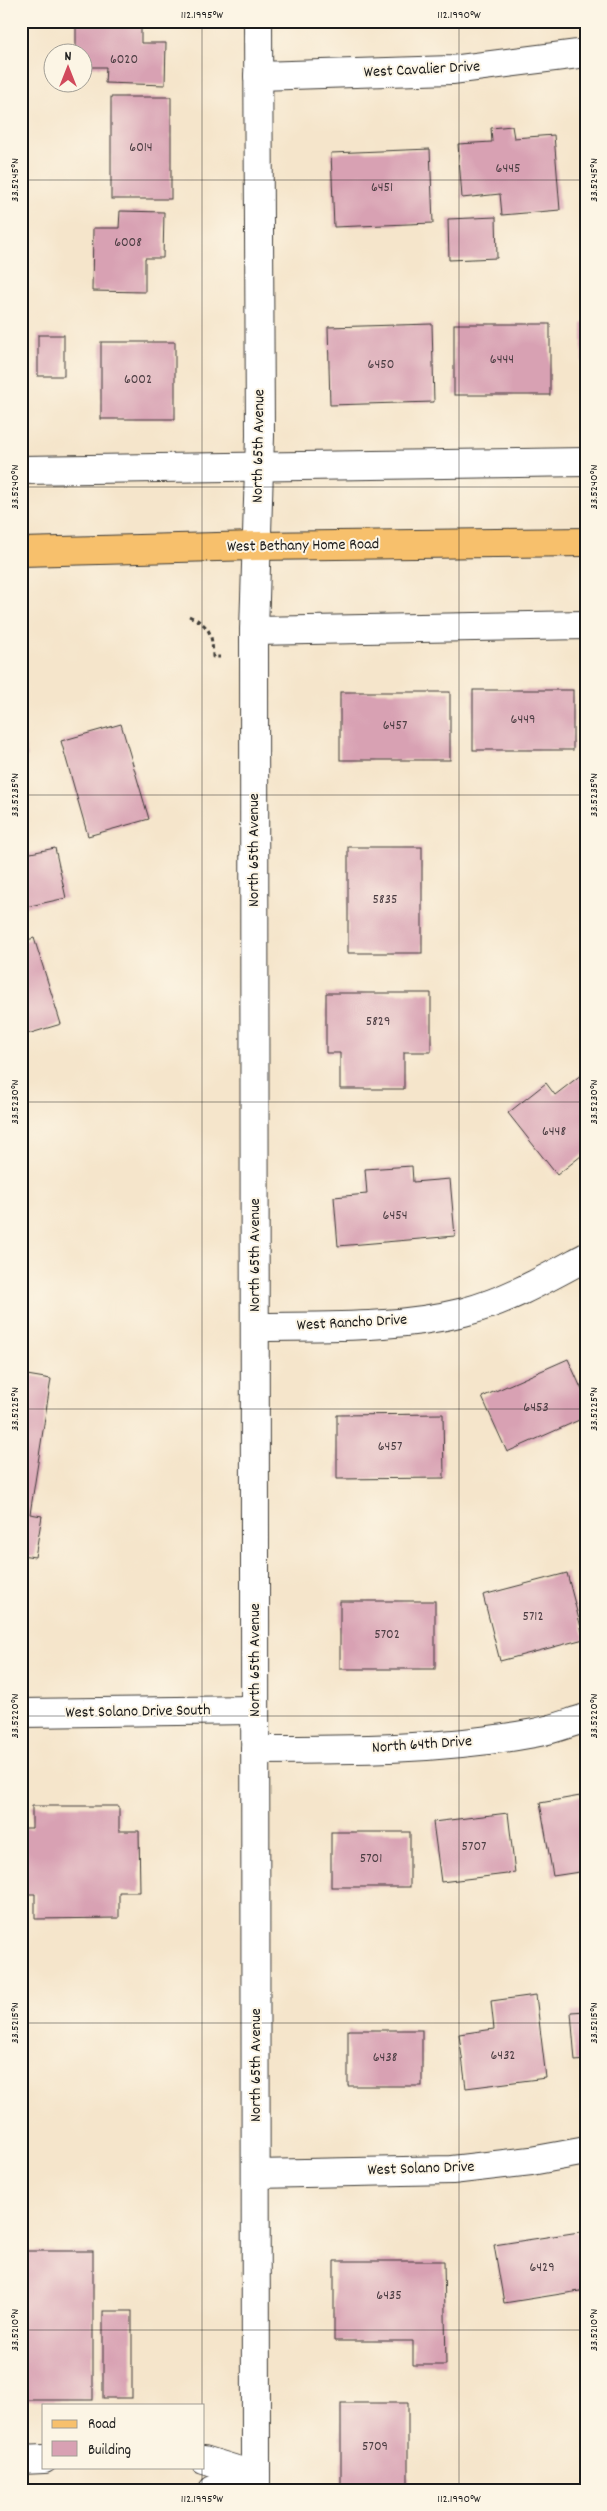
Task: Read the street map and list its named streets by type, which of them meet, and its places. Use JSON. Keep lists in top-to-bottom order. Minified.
{"streets":{"main road":["West Bethany Home Road"],"street":["West Cavalier Drive","North 65th Avenue","West Rancho Drive","West Solano Drive South","North 64th Drive","West Solano Drive"]},"crossings":[["West Cavalier Drive","North 65th Avenue"],["North 65th Avenue","West Bethany Home Road"],["North 65th Avenue","West Rancho Drive"],["North 65th Avenue","West Solano Drive South"],["North 65th Avenue","North 64th Drive"],["North 65th Avenue","West Solano Drive"]],"house_numbers":["6020","6014","6445","6451","6008","6444","6450","6002","6449","6457","5835","5829","6448","6454","6453","6457","5712","5702","5707","5701","6432","6438","6429","6435","5709"],"legend":["Road","Building"],"north":"top","coordinates":["112.1995°W","112.1990°W","33.5245°N","33.5240°N","33.5235°N","33.5230°N","33.5225°N","33.5220°N","33.5215°N","33.5210°N"]}
